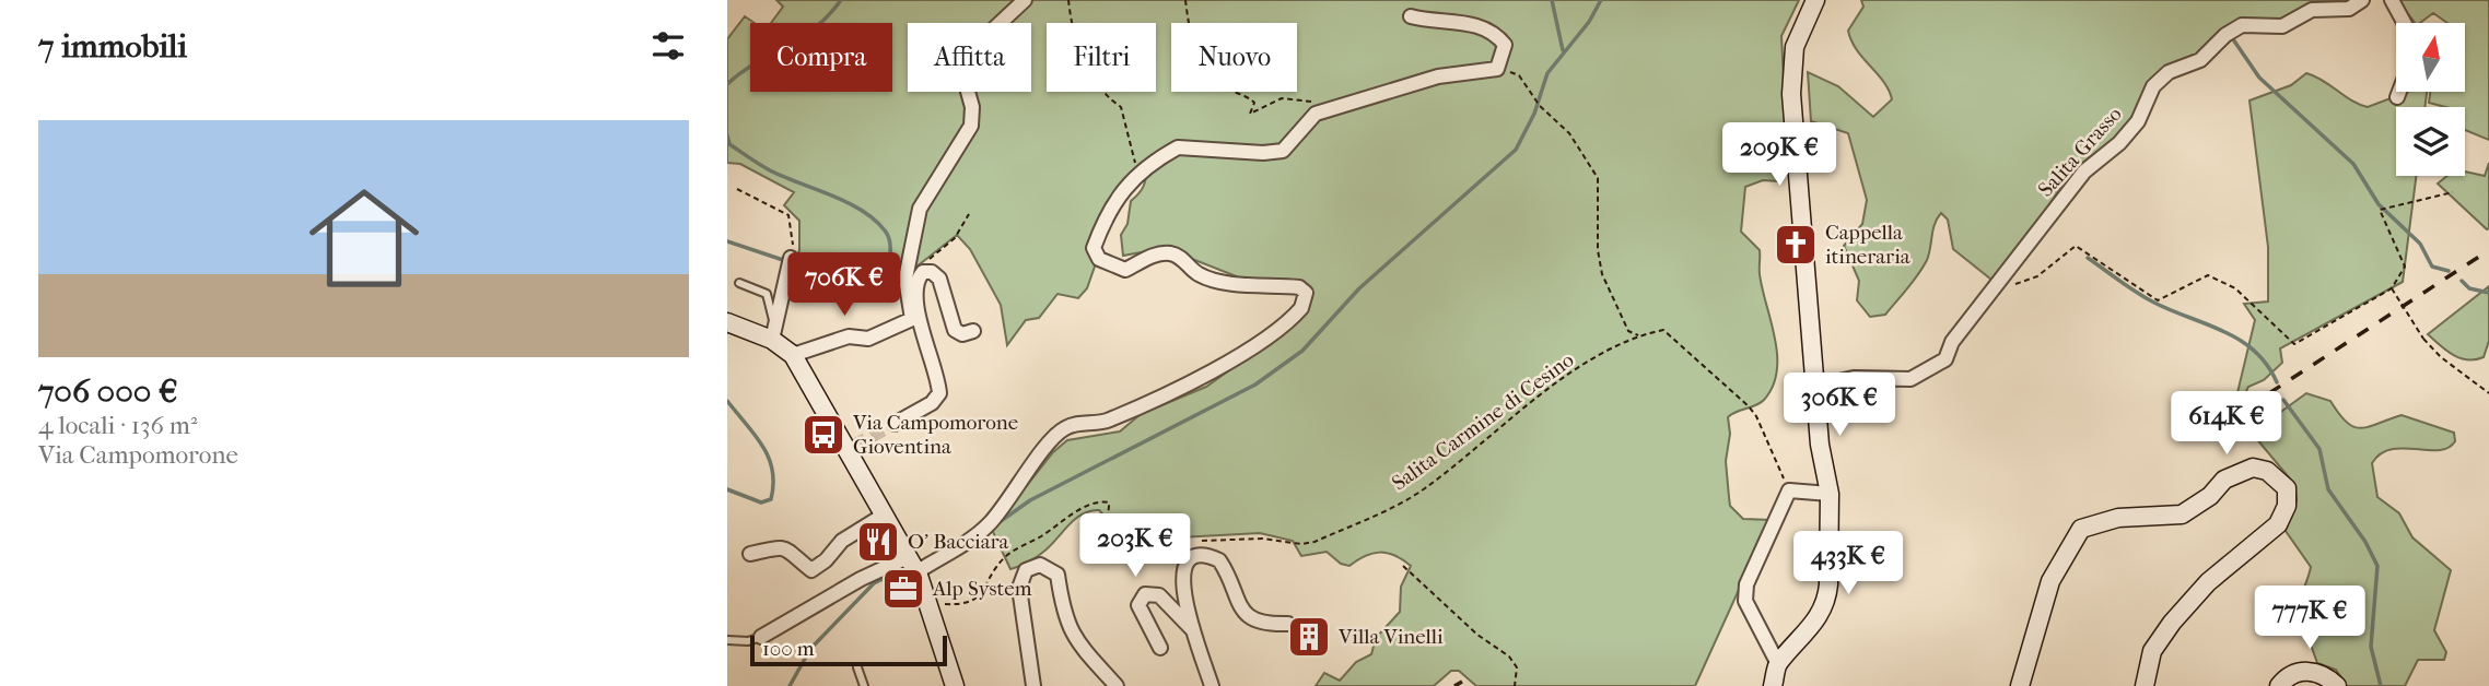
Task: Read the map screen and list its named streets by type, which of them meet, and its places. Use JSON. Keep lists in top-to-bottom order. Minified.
{"streets":{"street":["Salita Grasso"],"path":["Salita Carmine di Cesino"]},"places":{"church":["Cappella itineraria"],"bus stop":["Via Campomorone Gioventina"],"restaurant":["O' Bacciara"],"office":["Alp System"],"building":["Villa Vinelli"]},"scale_bar":"100 m","north":"top","page":{"heading":"7 immobili","chip":["Compra","Affitta","Filtri","Nuovo"],"list":[{"name":"706 000 €","note":"4 locali · 136 m² · Via Campomorone"}],"price":["209K €","706K €","306K €","614K €","203K €","433K €","777K €"],"scale":"100 m"}}
